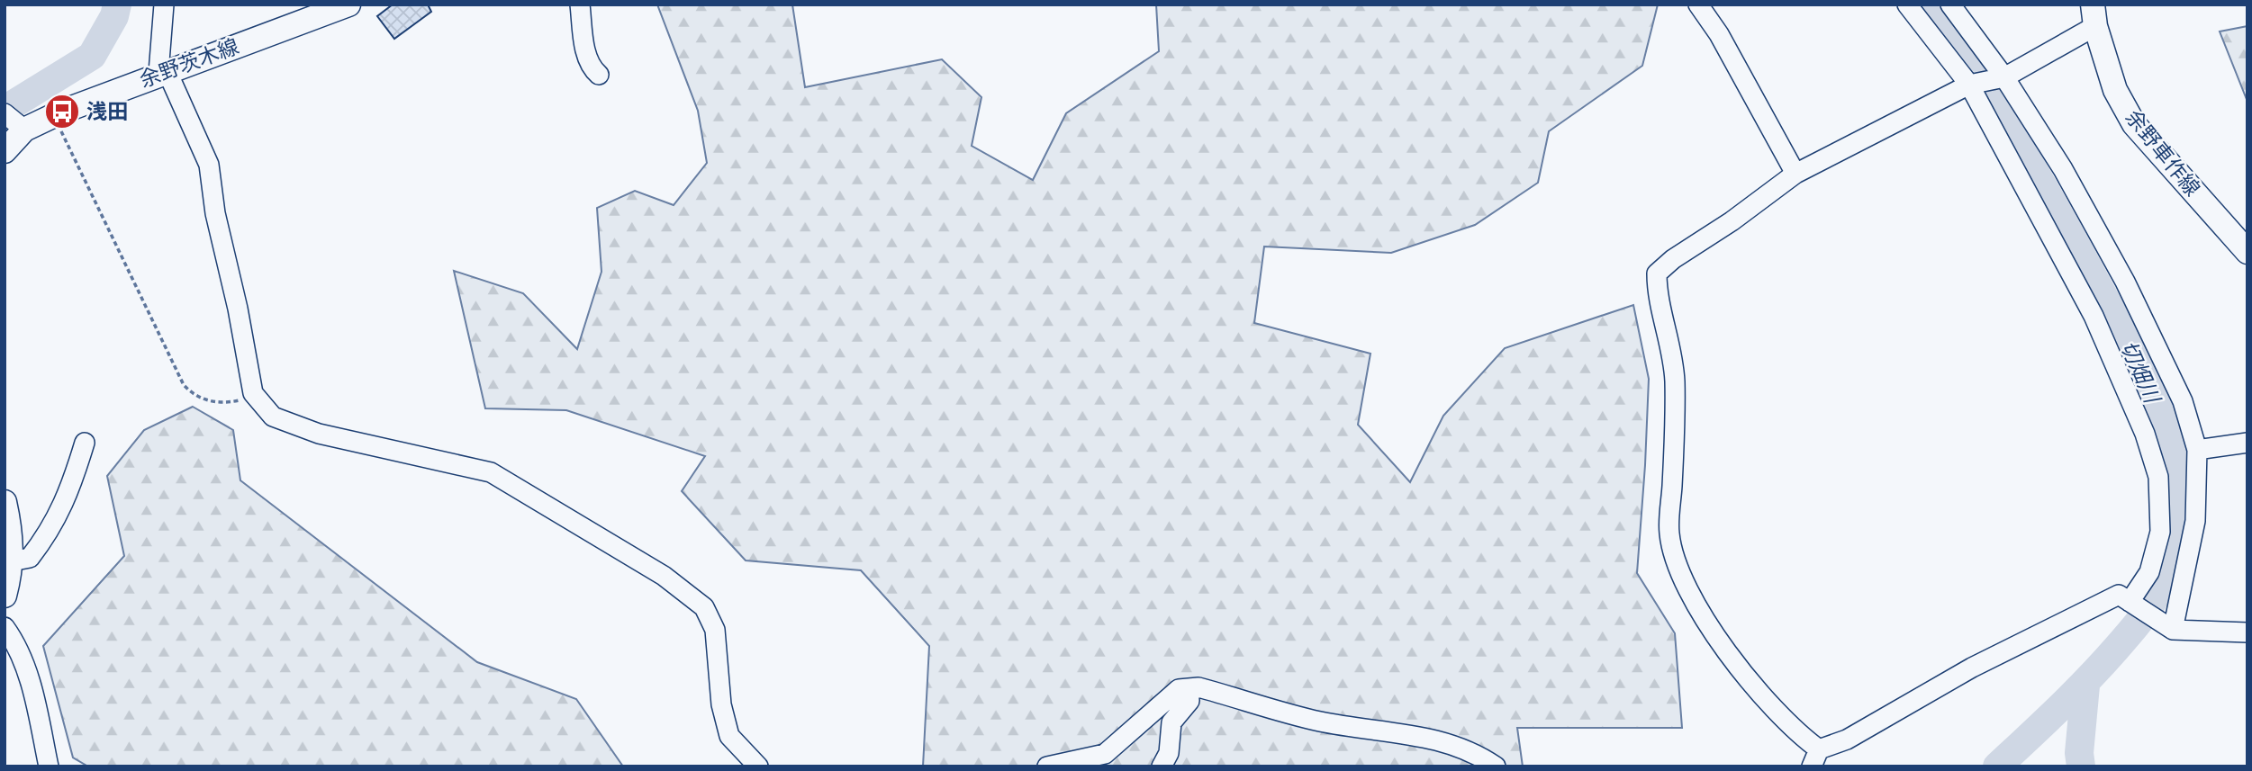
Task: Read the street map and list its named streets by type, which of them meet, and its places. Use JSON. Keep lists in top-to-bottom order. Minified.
{"streets":{"main road":["余野茨木線","余野車作線"]},"water":["切畑川"],"places":{"bus stop":["浅田"]}}
